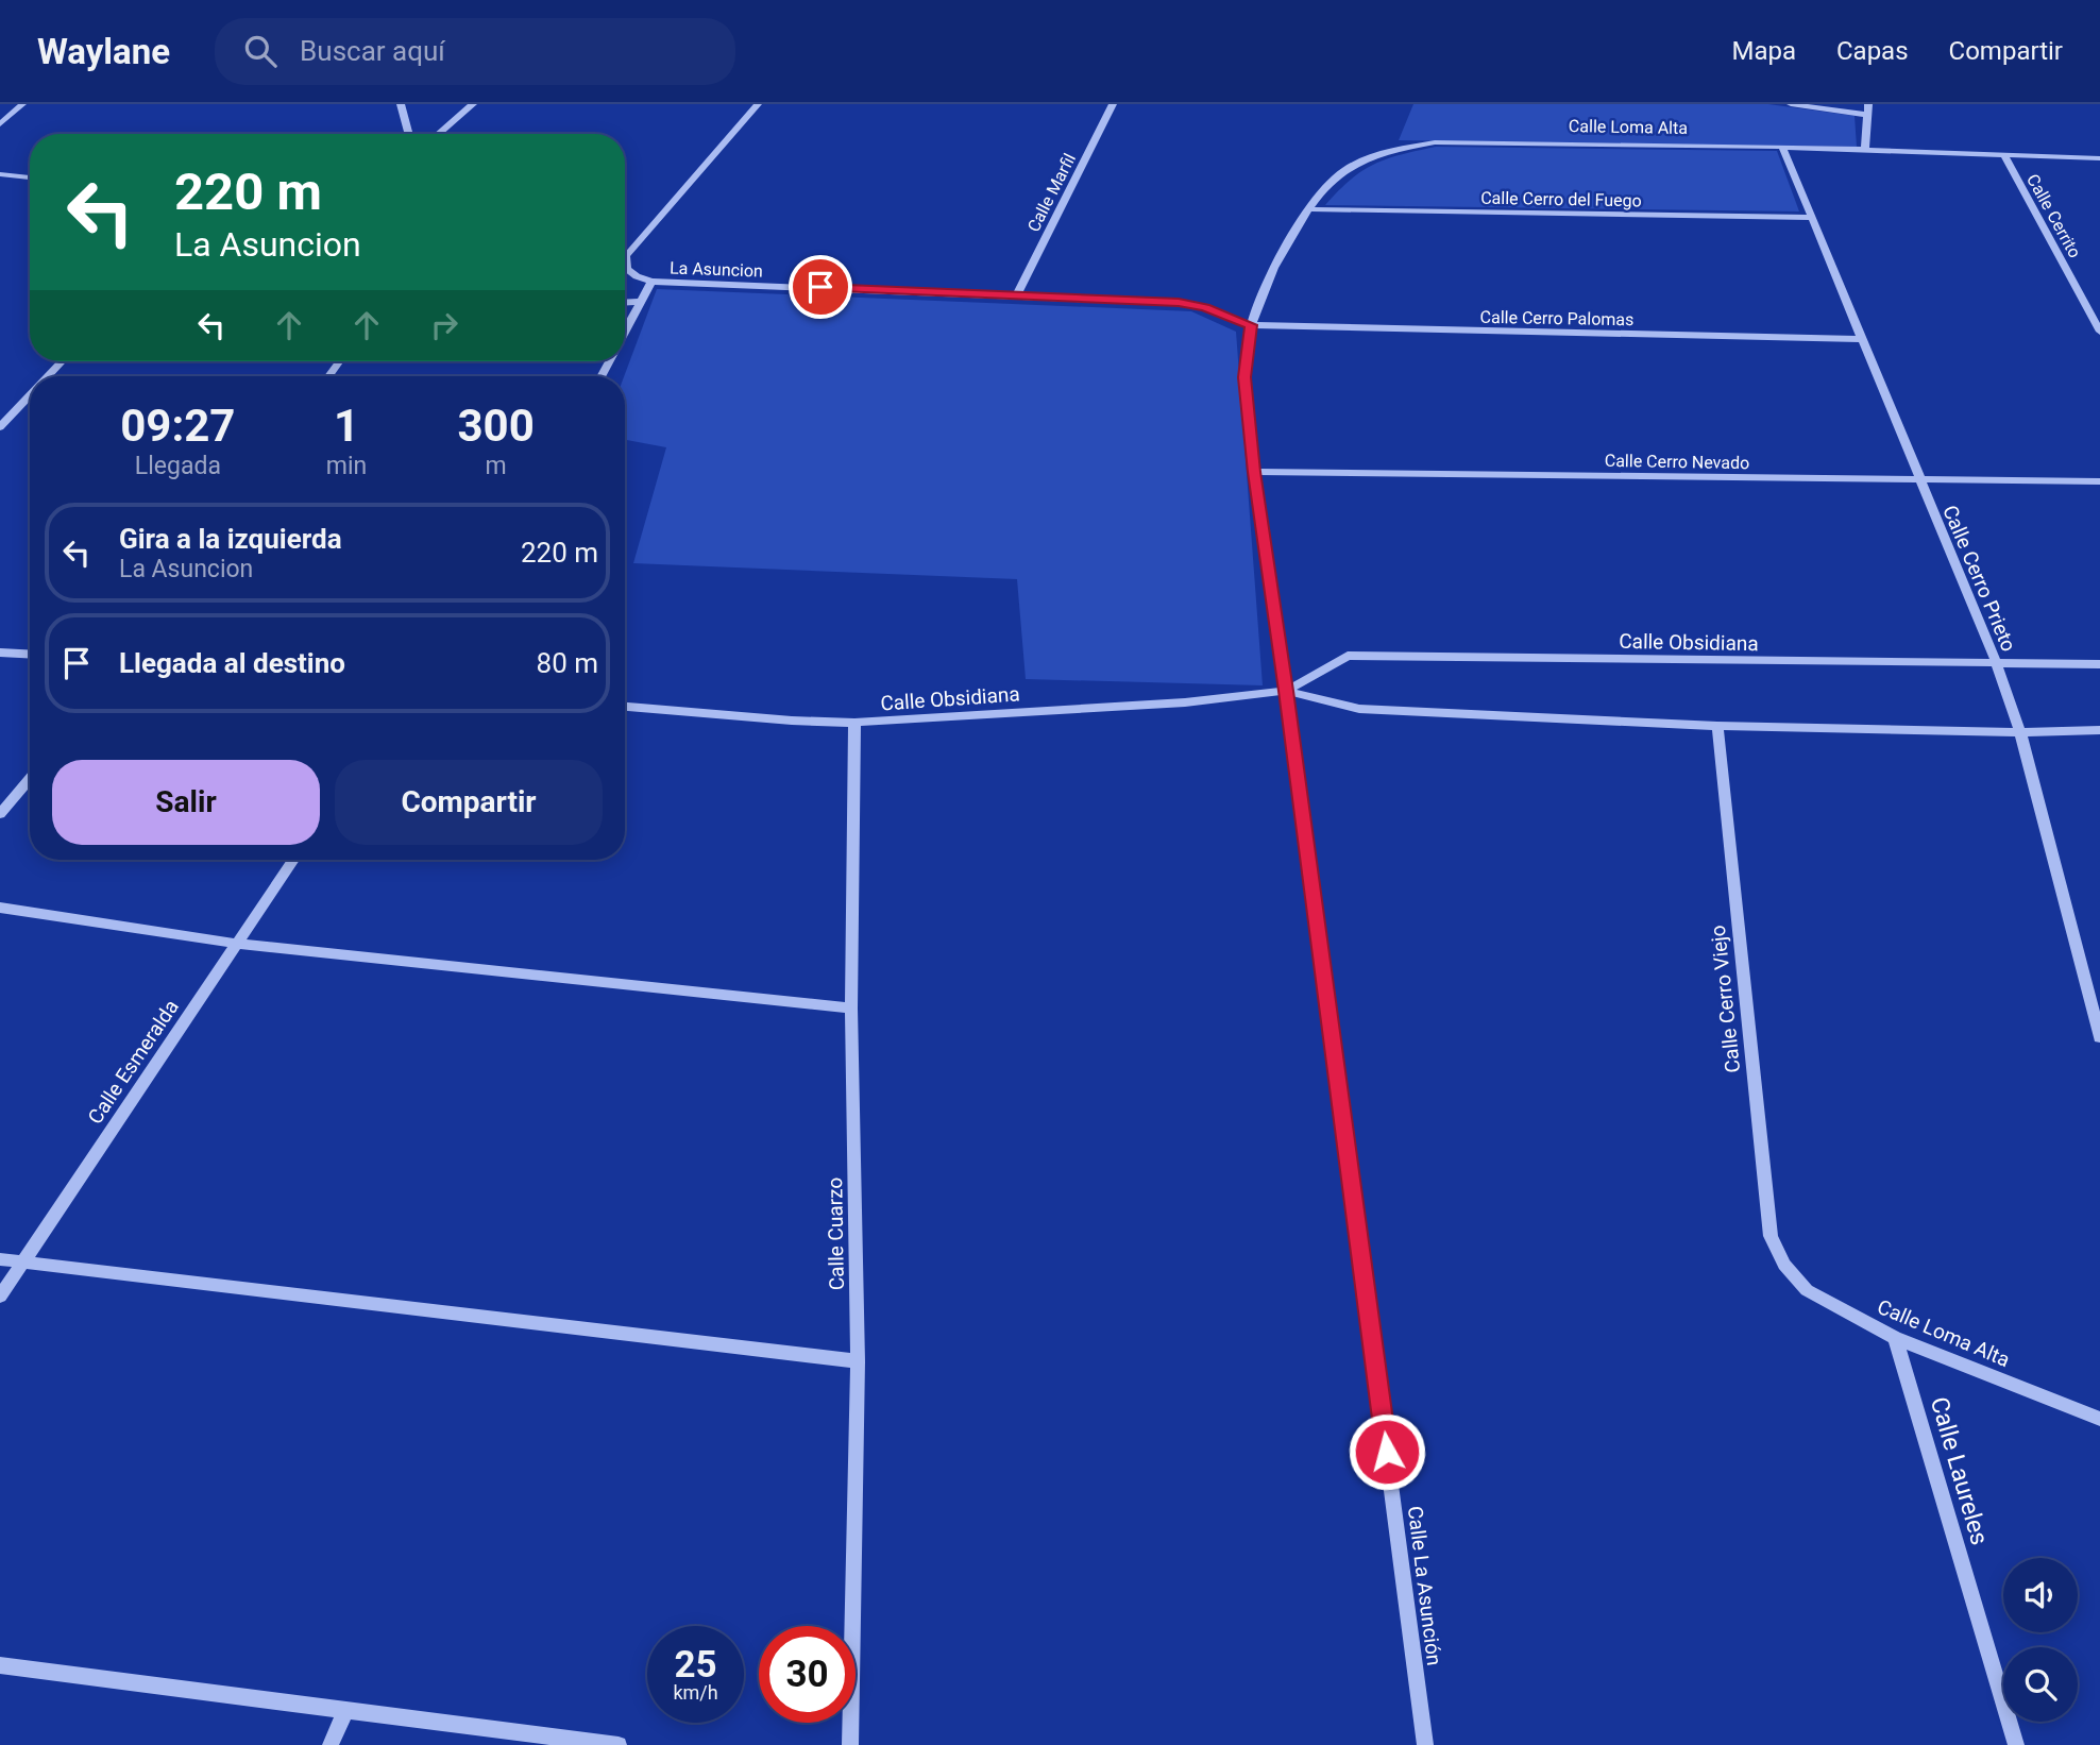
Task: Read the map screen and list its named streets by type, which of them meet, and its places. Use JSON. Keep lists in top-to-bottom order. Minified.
{"streets":{"street":["Calle Loma Alta","Calle Marfil","Calle Cerro del Fuego","Calle Cerrito","La Asuncion","Calle Cerro Palomas","Calle Cerro Nevado","Calle Cerro Prieto","Calle Obsidiana","Calle Cerro Viejo","Calle Esmeralda","Calle Cuarzo","Calle Laureles","Calle La Asunción"]},"crossings":[["Calle Loma Alta","Calle Cerro del Fuego"],["Calle Loma Alta","Calle Cerrito"],["Calle Loma Alta","La Asuncion"],["Calle Loma Alta","Calle Cerro Palomas"],["Calle Loma Alta","Calle Cerro Prieto"],["Calle Loma Alta","Calle Cerro Viejo"],["Calle Loma Alta","Calle Laureles"],["Calle Loma Alta","Calle La Asunción"],["Calle Marfil","La Asuncion"],["Calle Cerro del Fuego","Calle Cerro Prieto"],["La Asuncion","Calle Cerro Palomas"],["La Asuncion","Calle La Asunción"],["Calle Cerro Palomas","Calle Cerro Prieto"],["Calle Cerro Palomas","Calle La Asunción"],["Calle Cerro Nevado","Calle Cerro Prieto"],["Calle Cerro Nevado","Calle La Asunción"],["Calle Cerro Prieto","Calle Obsidiana"],["Calle Obsidiana","Calle Cerro Viejo"],["Calle Obsidiana","Calle Cuarzo"],["Calle Obsidiana","Calle La Asunción"]],"page":{"header":"Waylane","search":"Buscar aquí","nav":["Mapa","Capas","Compartir"],"turn":["220 m","La Asuncion"],"eta":["09:27","Llegada","1","min","300","m"],"list":[{"name":"Gira a la izquierda","note":"La Asuncion","value":"220 m"},{"name":"Llegada al destino","value":"80 m"}],"buttons":["Salir","Compartir"],"speed":"25 km/h","limit":"30"}}
